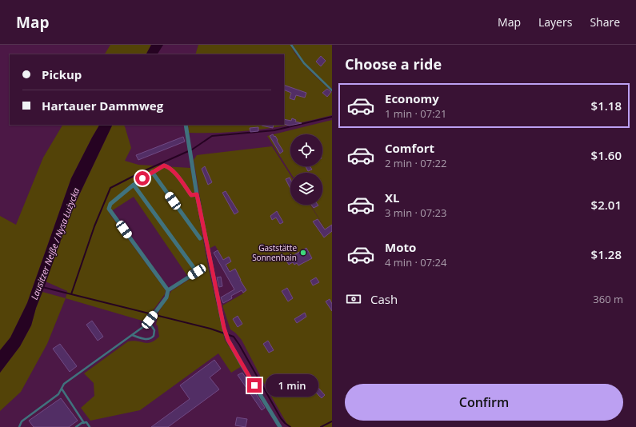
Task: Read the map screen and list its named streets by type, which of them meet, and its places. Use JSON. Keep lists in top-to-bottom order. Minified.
{"water":["Lausitzer Neiße / Nysa Łużycka"],"places":["Gaststätte Sonnenhain"],"page":{"header":"Map","nav":["Map","Layers","Share"],"heading":"Choose a ride","banner":["Pickup","Hartauer Dammweg"],"list":[{"name":"Economy","note":"1 min · 07:21","value":"$1.18"},{"name":"Comfort","note":"2 min · 07:22","value":"$1.60"},{"name":"XL","note":"3 min · 07:23","value":"$2.01"},{"name":"Moto","note":"4 min · 07:24","value":"$1.28"}],"pay":["Cash","360 m"],"bubble":"1 min","buttons":"Confirm"}}
